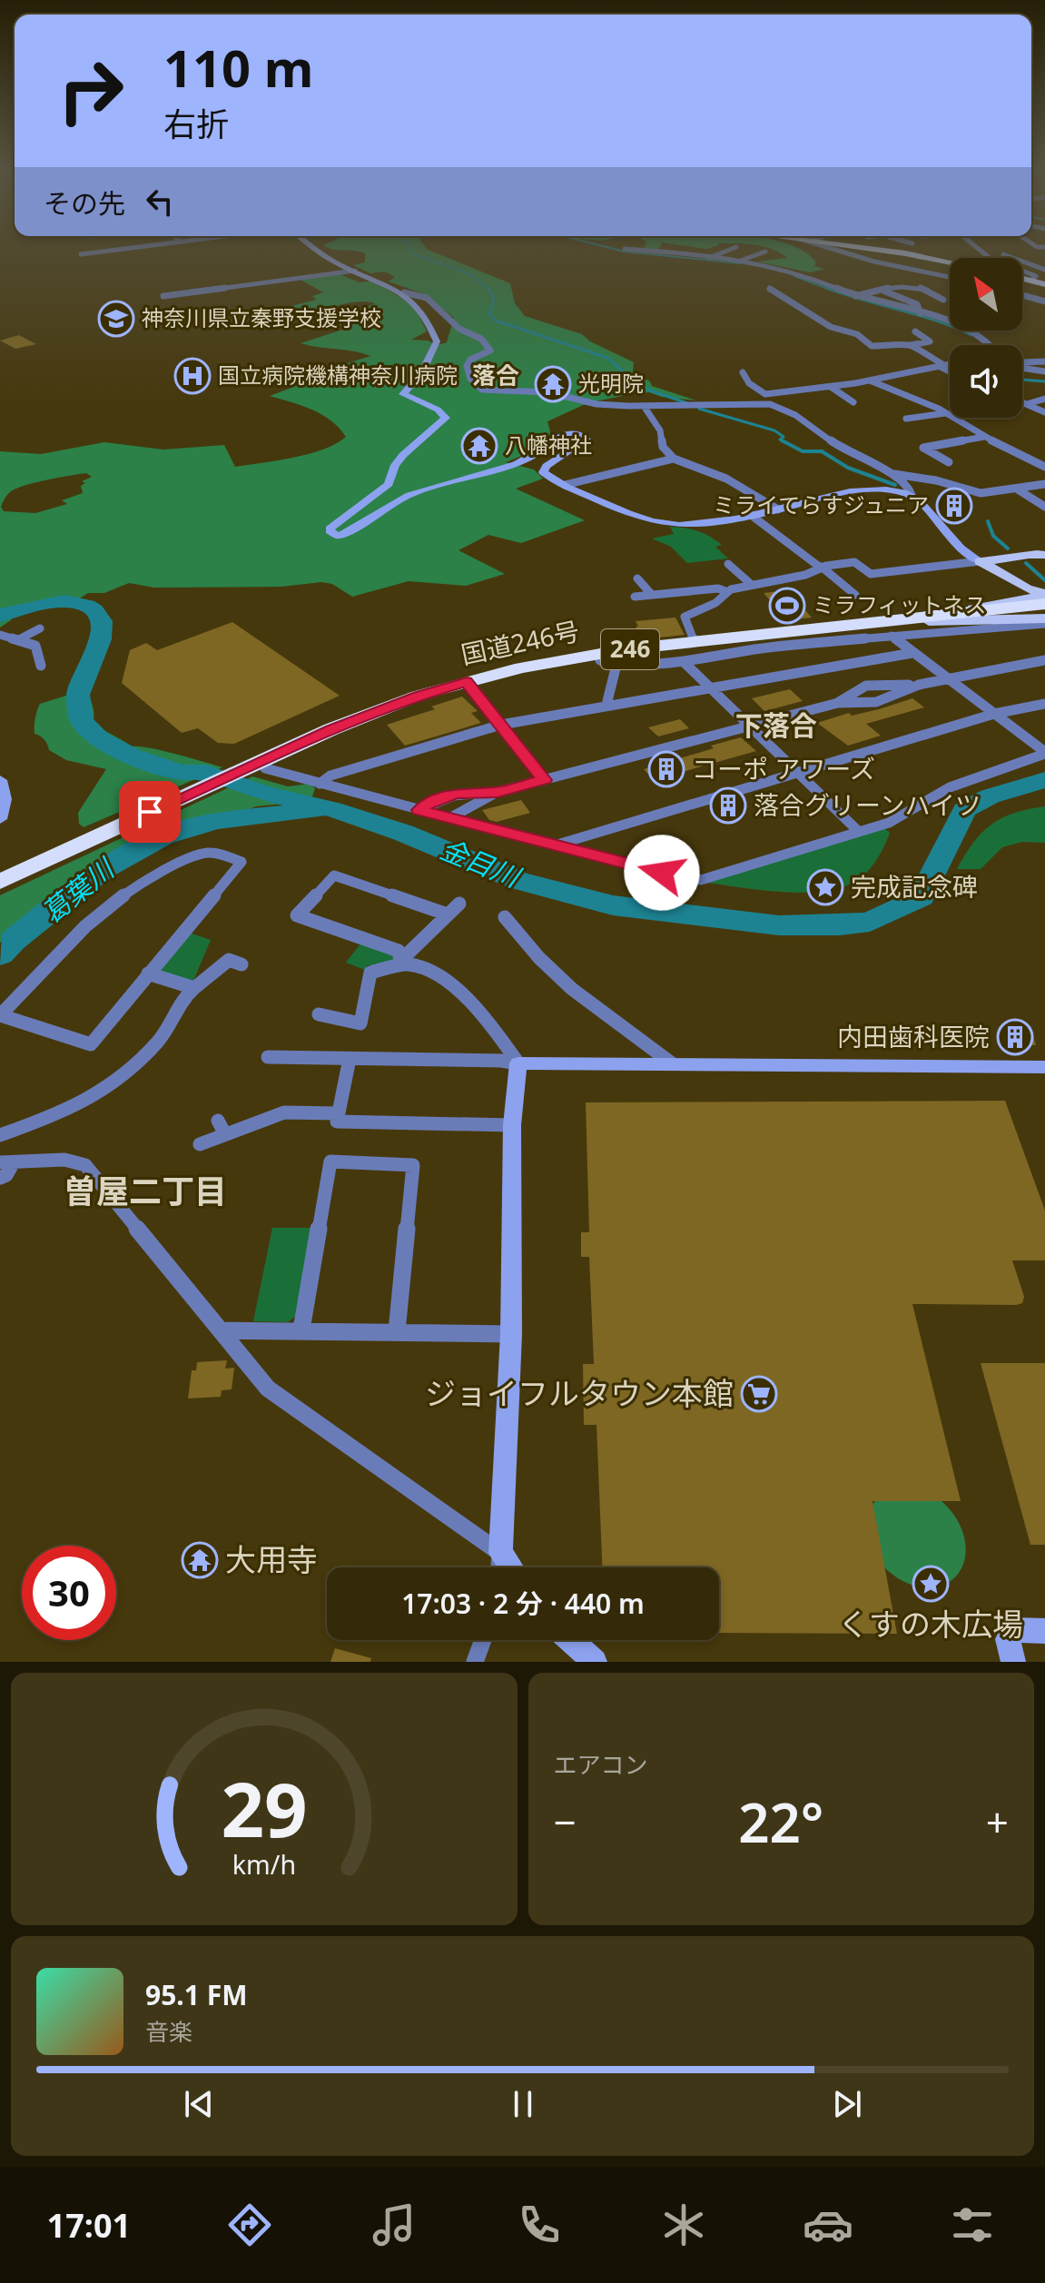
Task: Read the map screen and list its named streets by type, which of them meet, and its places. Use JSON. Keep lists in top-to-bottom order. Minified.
{"streets":{"highway":["国道246号","246"]},"districts":["落合","下落合","曽屋二丁目"],"water":["金目川","葛葉川"],"places":{"school or university":["神奈川県立秦野支援学校"],"hospital":["国立病院機構神奈川病院"],"temple":["光明院","八幡神社","大用寺"],"building":["ミライてらすジュニア","コーポ アワーズ","落合グリーンハイツ","内田歯科医院"],"sports":["ミラフィットネス"],"place":["完成記念碑","くすの木広場"],"supermarket":["ジョイフルタウン本館"]},"north":"top left","page":{"turn":["110 m","右折"],"then":"その先","limit":"30","trip":"17:03 · 2 分 · 440 m","tile":"エアコン","heat":["−","22°","+"],"song":["95.1 FM","音楽"],"tabs":"17:01","gauge":["29","km/h"]}}
